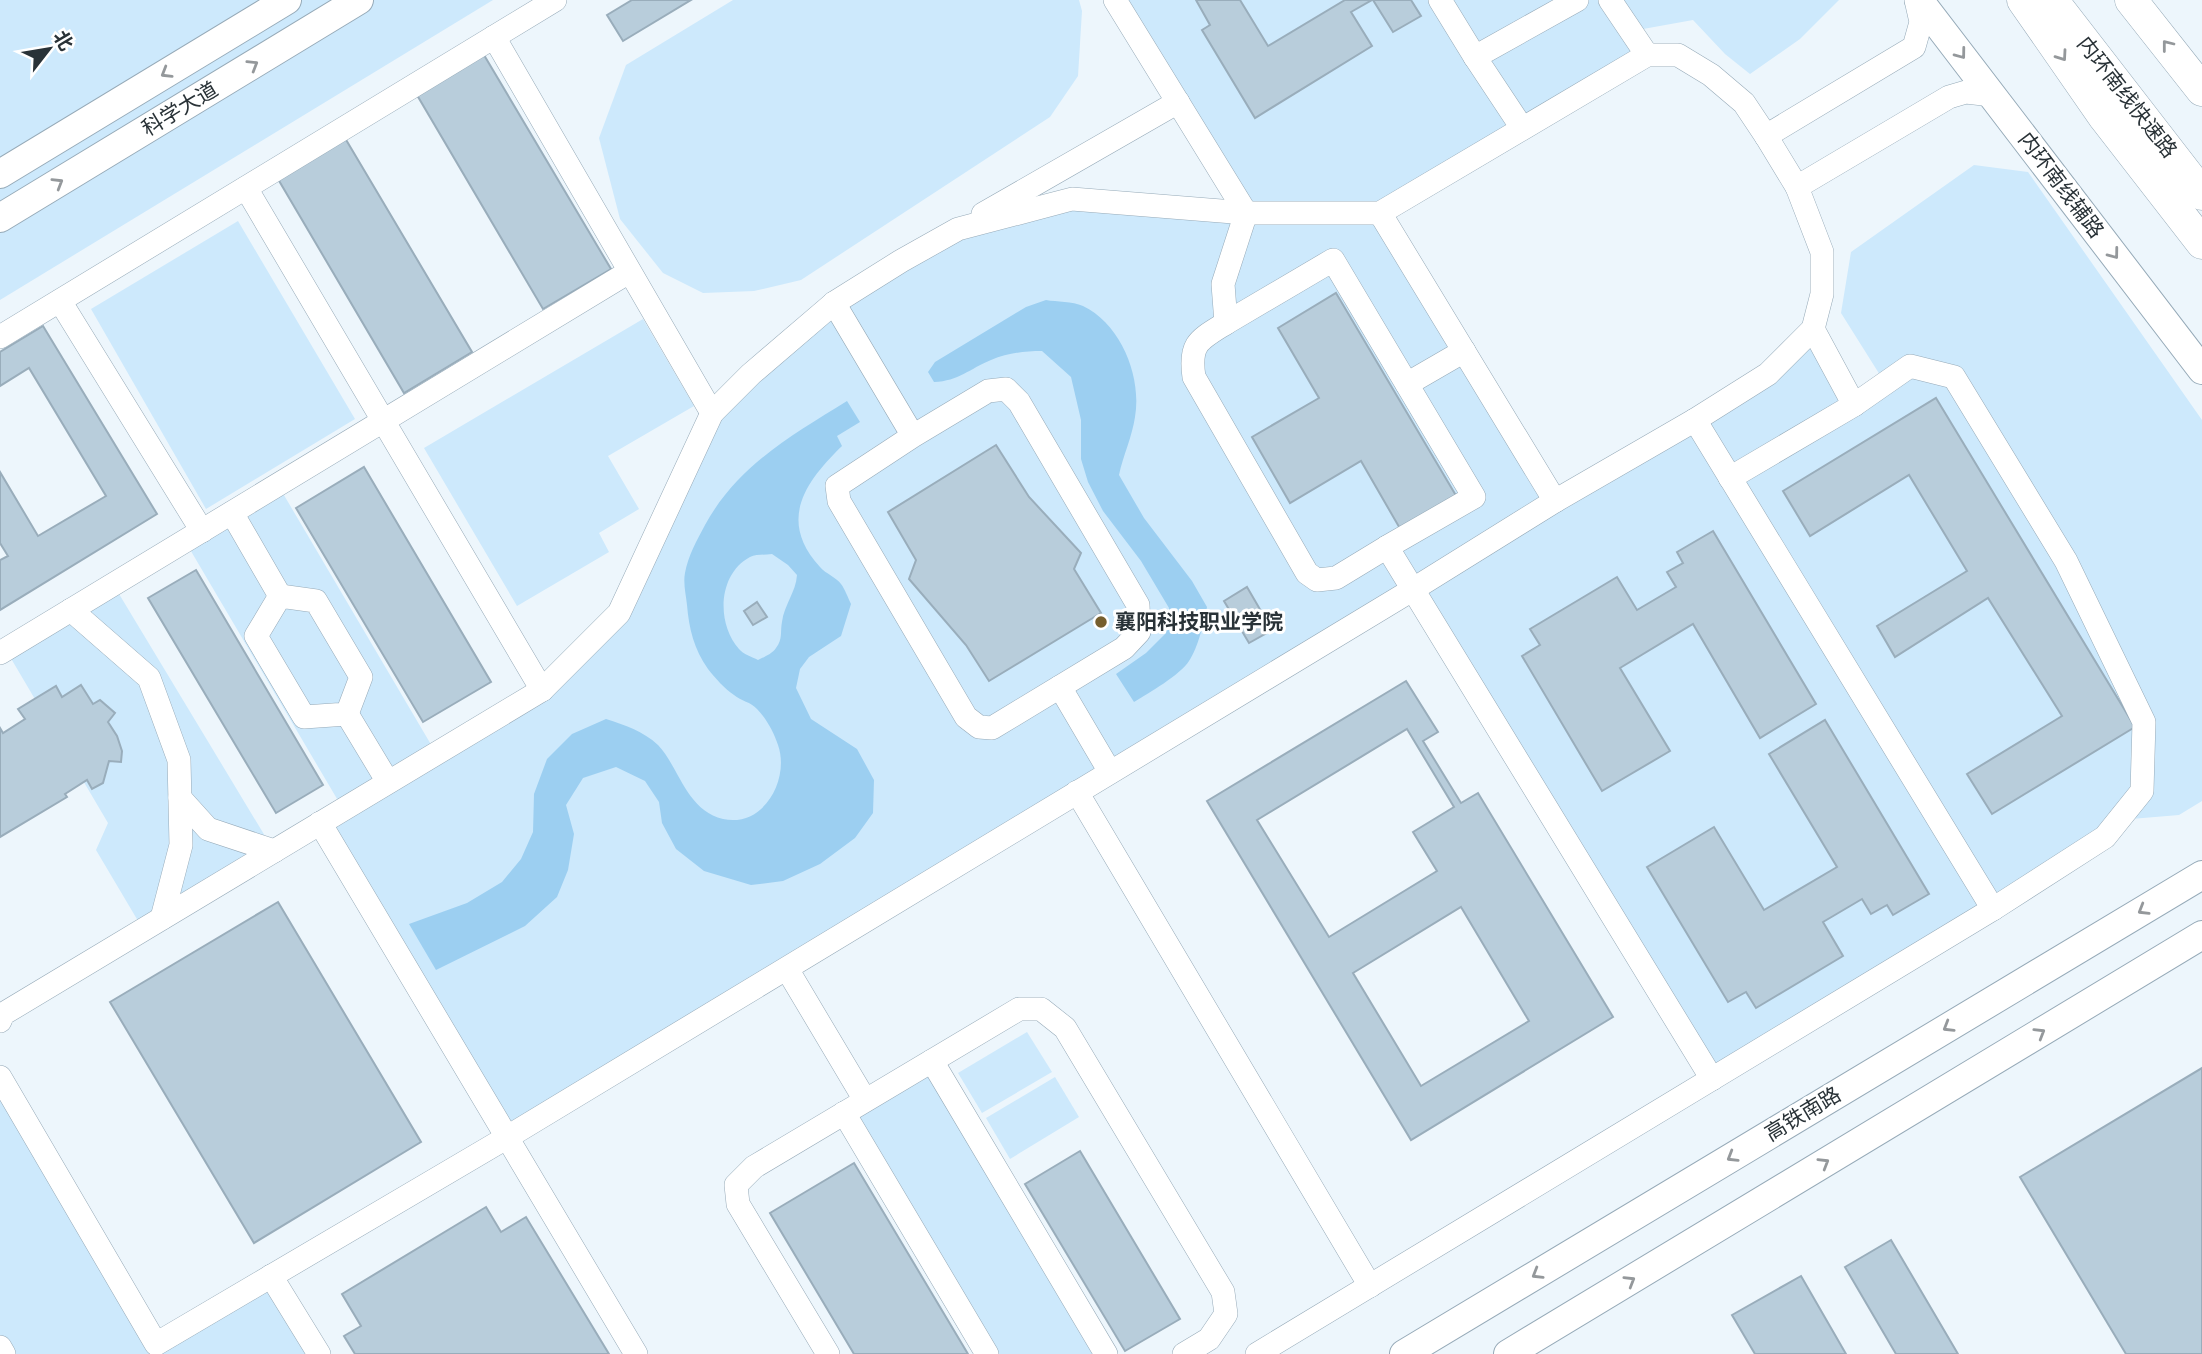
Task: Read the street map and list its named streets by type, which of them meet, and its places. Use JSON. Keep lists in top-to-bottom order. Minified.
{"streets":{"highway":["内环南线快速路"],"main road":["科学大道","内环南线辅路","高铁南路"]},"one_way":["内环南线辅路"],"places":["襄阳科技职业学院"],"north":"top right"}
